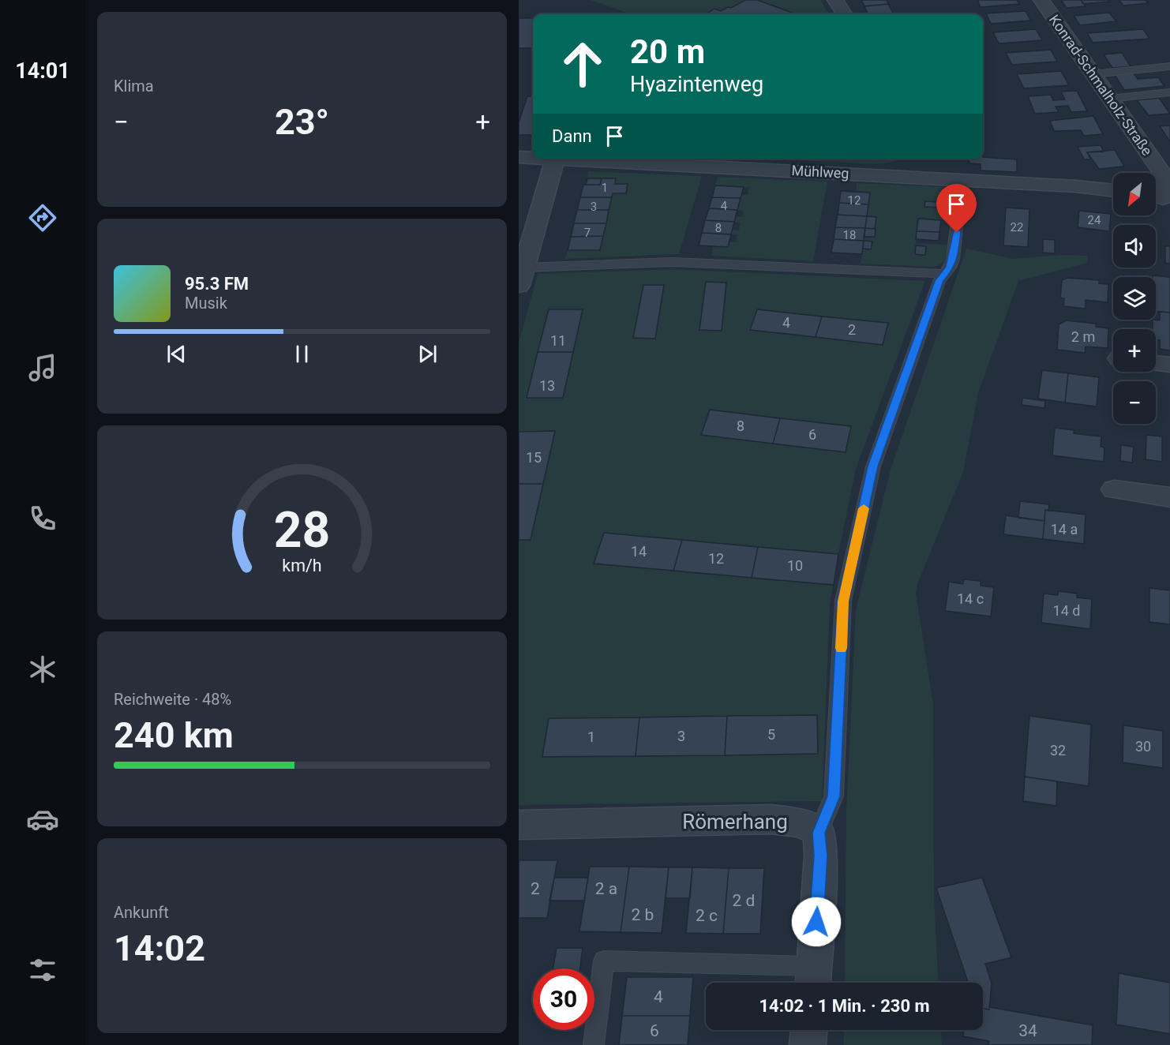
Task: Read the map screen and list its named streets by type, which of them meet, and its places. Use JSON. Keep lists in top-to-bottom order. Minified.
{"streets":{"street":["Konrad-Schmalholz-Straße","Mühlweg","Römerhang"]},"house_numbers":["1","12","4","3","24","22","8","7","18","4","2","2 m","11","13","8","6","15","14 a","14","12","10","14 c","14 d","5","3","1","30","32","2","2 a","2 d","2 b","2 c","4","6","34"],"north":"bottom left","page":{"tabs":"14:01","tile":["Klima",["Reichweite · 48%","240 km"],["Ankunft","14:02"]],"turn":["20 m","Hyazintenweg"],"heat":["−","23°","+"],"then":"Dann","map_buttons":["+","−"],"song":["95.3 FM","Musik"],"limit":"30","trip":"14:02 · 1 Min. · 230 m","gauge":["28","km/h"]}}
